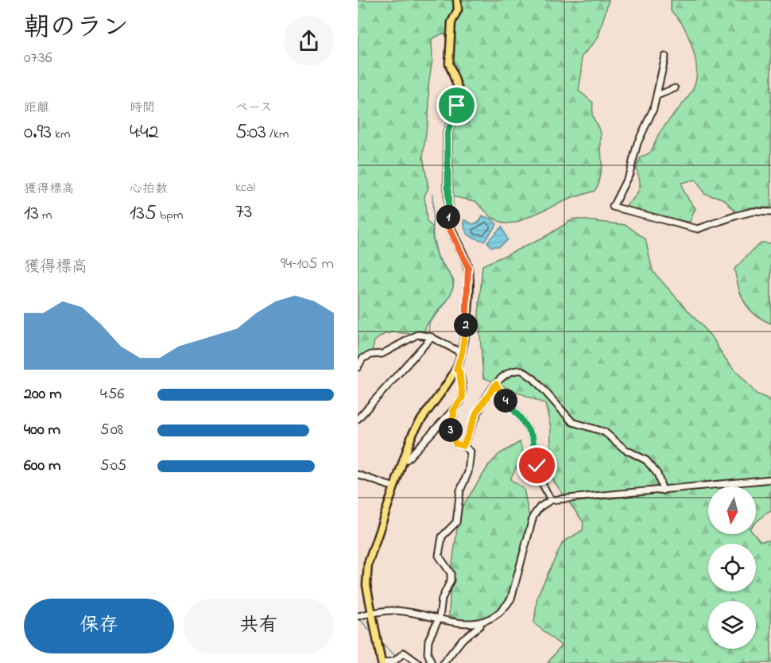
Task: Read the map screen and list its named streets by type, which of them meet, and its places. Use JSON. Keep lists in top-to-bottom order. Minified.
{"north":"bottom","page":{"heading":["朝のラン","07:36"],"stats":[["距離","0.93 km"],["時間","4:42"],["ペース","5:03 /km"],["獲得標高","13 m"],["心拍数","135 bpm"],["kcal","73"]],"pins":["1","2","4","3"],"chart":["獲得標高","94–105 m"],"list":[{"name":"200 m","note":"4:56"},{"name":"400 m","note":"5:08"},{"name":"600 m","note":"5:05"}],"buttons":["保存","共有"]}}
